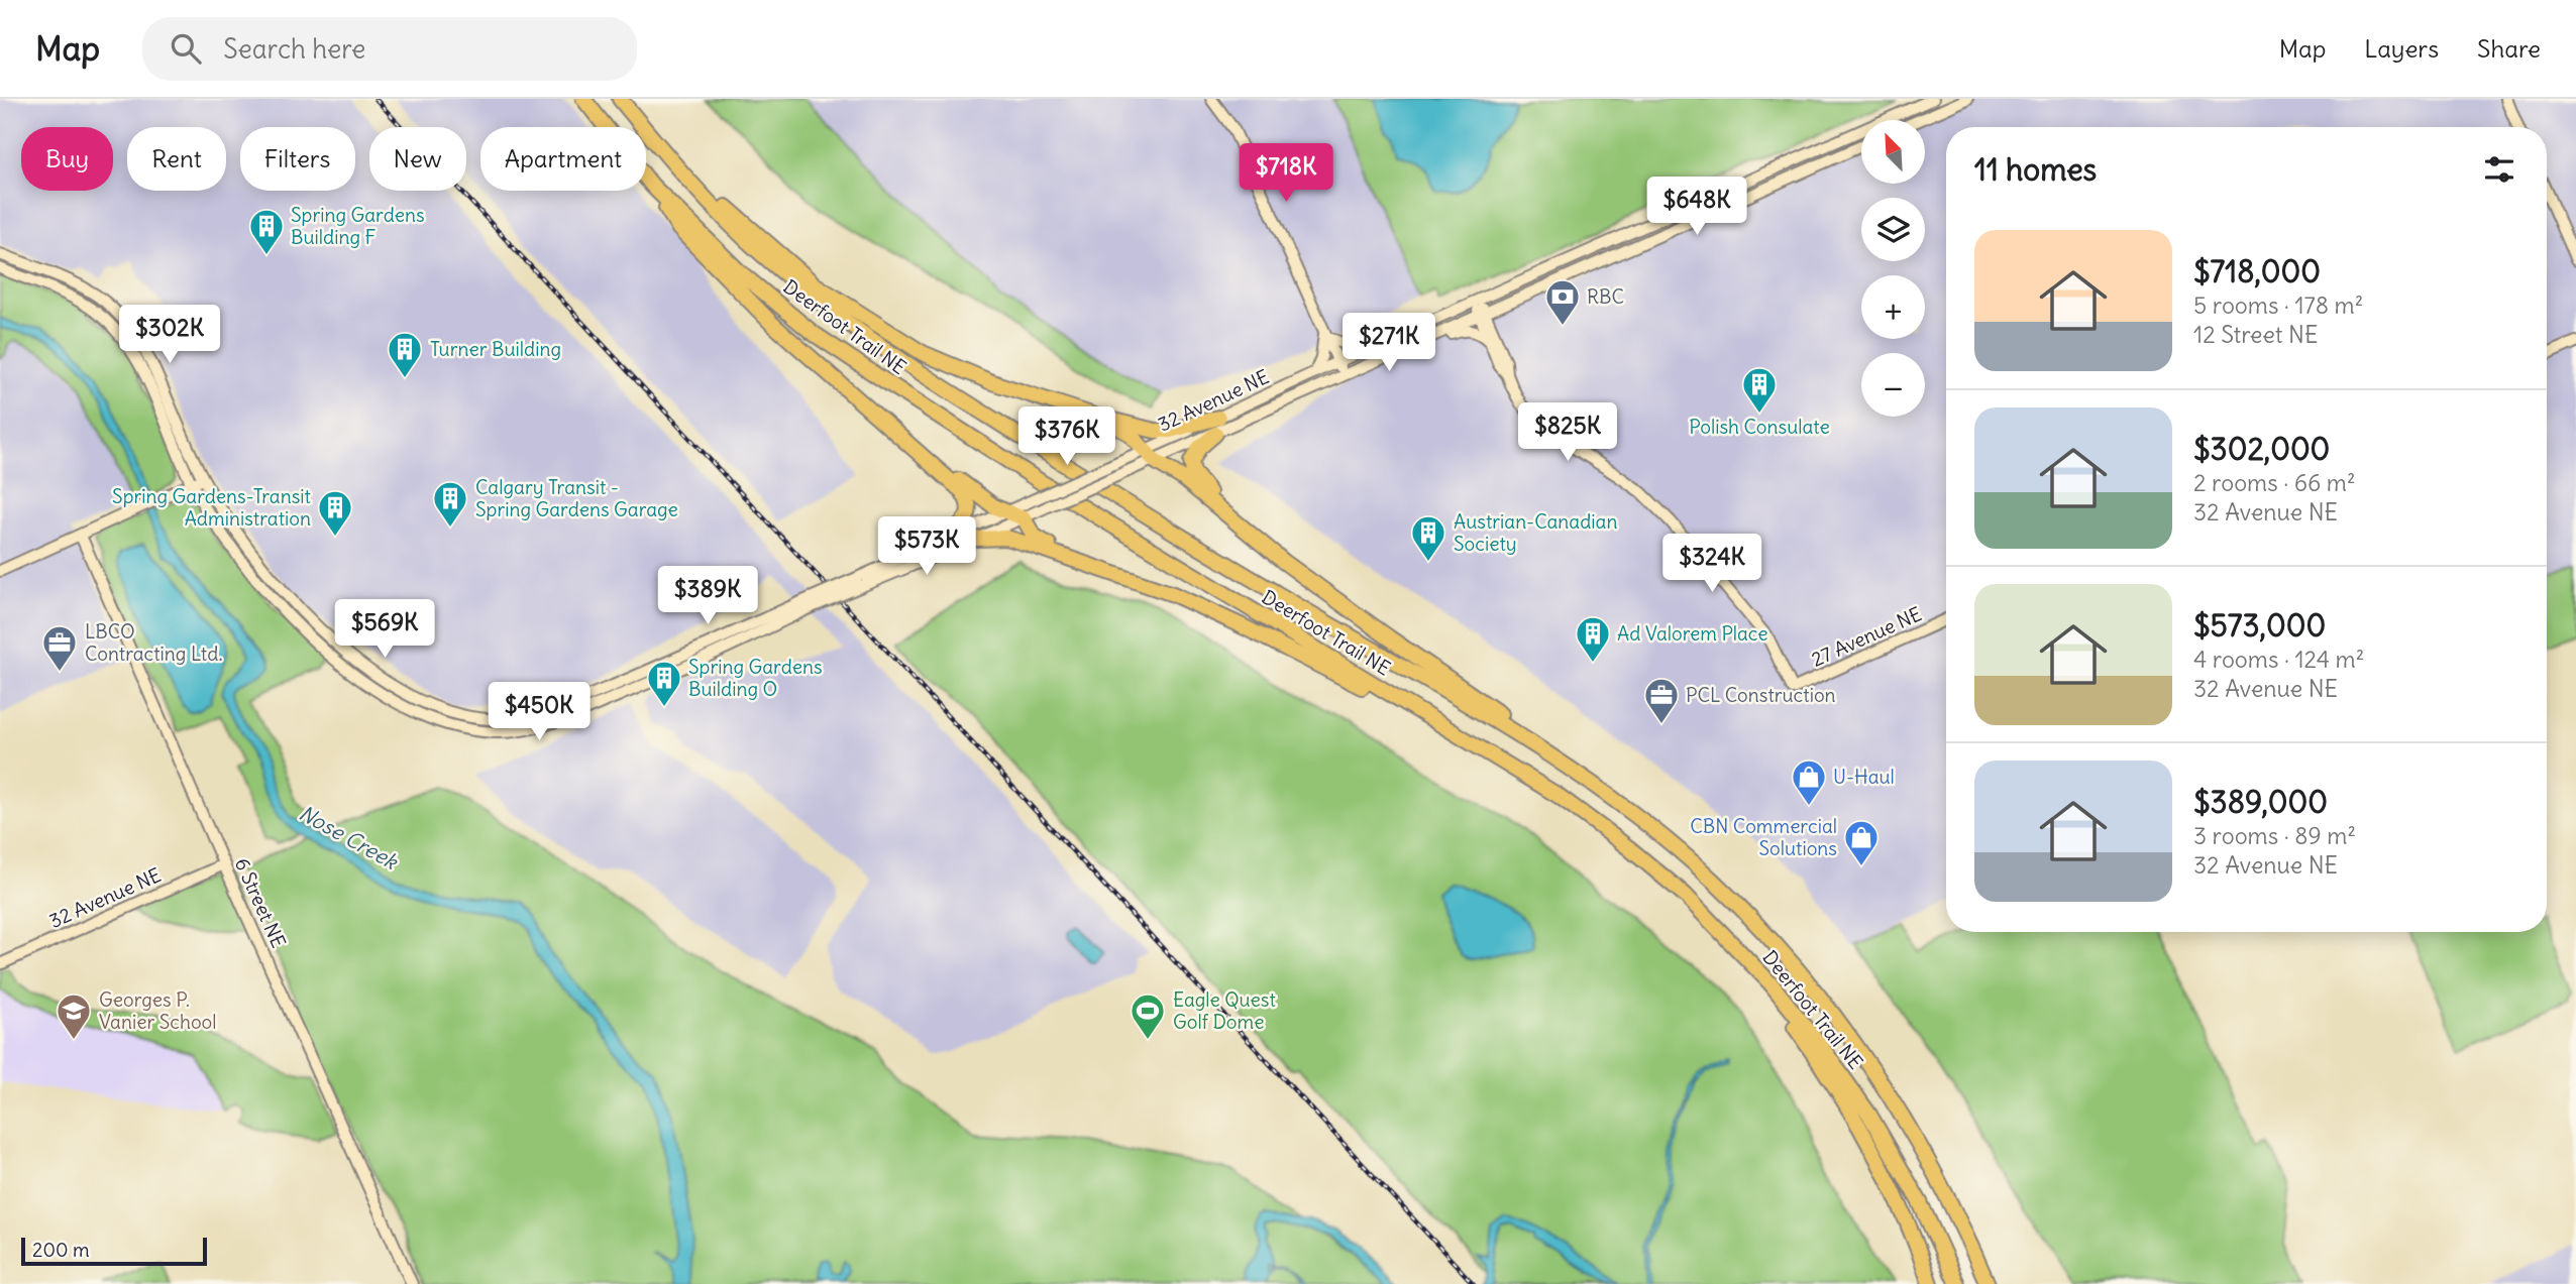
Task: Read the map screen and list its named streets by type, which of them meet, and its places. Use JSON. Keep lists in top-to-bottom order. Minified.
{"streets":{"highway":["Deerfoot Trail NE"],"main road":["32 Avenue NE","27 Avenue NE","6 Street NE"]},"crossings":[["32 Avenue NE","6 Street NE"]],"water":["Nose Creek"],"places":{"building":["Spring Gardens Building F","Turner Building","Polish Consulate","Calgary Transit - Spring Gardens Garage","Spring Gardens-Transit Administration","Austrian-Canadian Society","Ad Valorem Place","Spring Gardens Building O"],"bank":["RBC"],"office":["LBCO Contracting Ltd.","PCL Construction"],"shop":["U-Haul","CBN Commercial Solutions"],"school or university":["Georges P. Vanier School"],"sports":["Eagle Quest Golf Dome"]},"scale_bar":"200 m","north":"top left","page":{"header":"Map","search":"Search here","nav":["Map","Layers","Share"],"map_buttons":["+","−"],"chip":["Buy","Rent","Filters","New","Apartment"],"heading":"11 homes","price":["$718K","$648K","$302K","$271K","$825K","$376K","$573K","$324K","$389K","$569K","$450K"],"list":[{"name":"$718,000","note":"5 rooms · 178 m² · 12 Street NE"},{"name":"$302,000","note":"2 rooms · 66 m² · 32 Avenue NE"},{"name":"$573,000","note":"4 rooms · 124 m² · 32 Avenue NE"},{"name":"$389,000","note":"3 rooms · 89 m² · 32 Avenue NE"}],"scale":"200 m"}}
